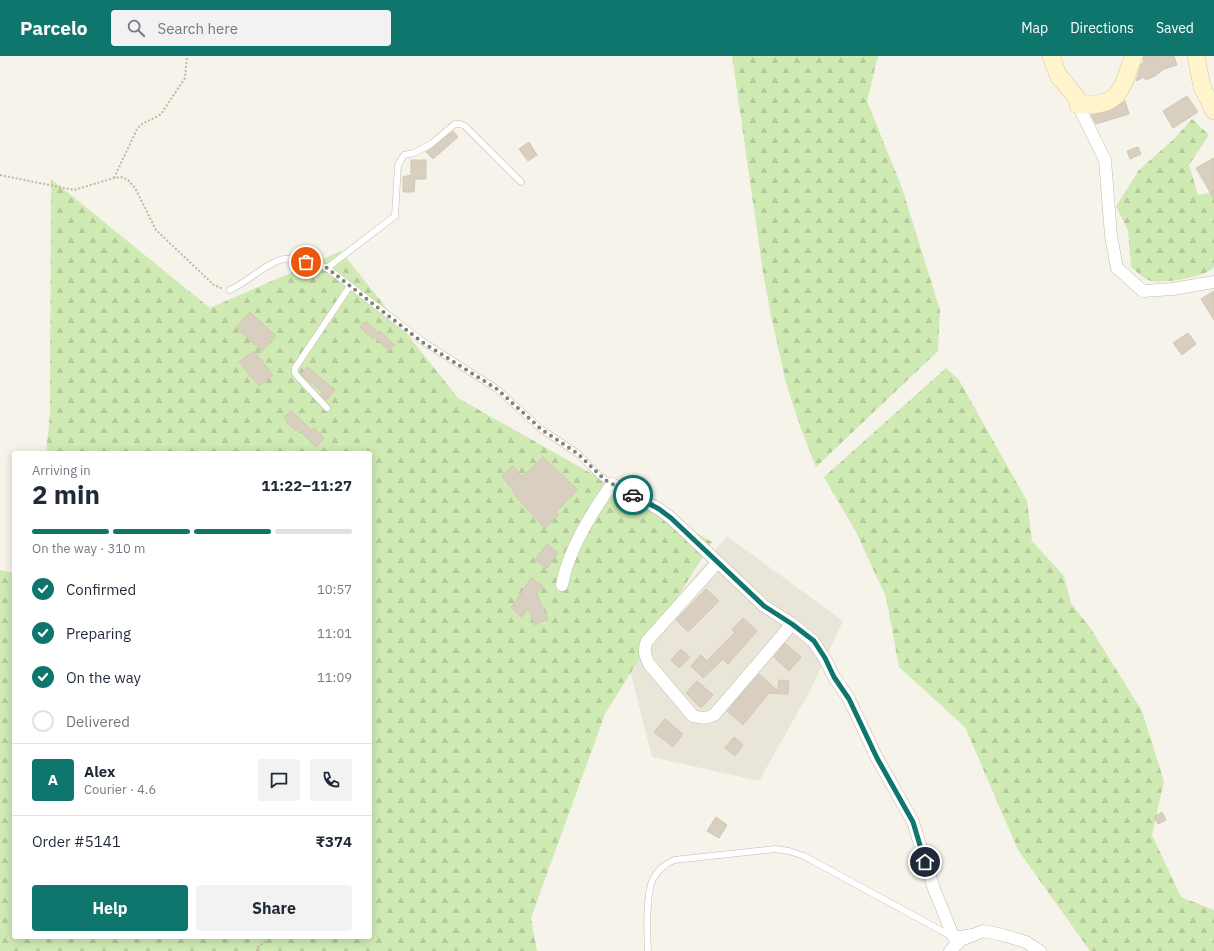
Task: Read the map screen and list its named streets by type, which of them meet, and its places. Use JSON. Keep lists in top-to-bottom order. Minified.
{"page":{"header":"Parcelo","search":"Search here","nav":["Map","Directions","Saved"],"heading":["2 min","Arriving in","11:22–11:27"],"panel":["Alex","Courier · 4.6","Order #5141","₹374"],"bar":"On the way · 310 m","list":[["Confirmed","10:57"],["Preparing","11:01"],["On the way","11:09"],"Delivered"],"round":"A","buttons":["Help","Share"]}}
